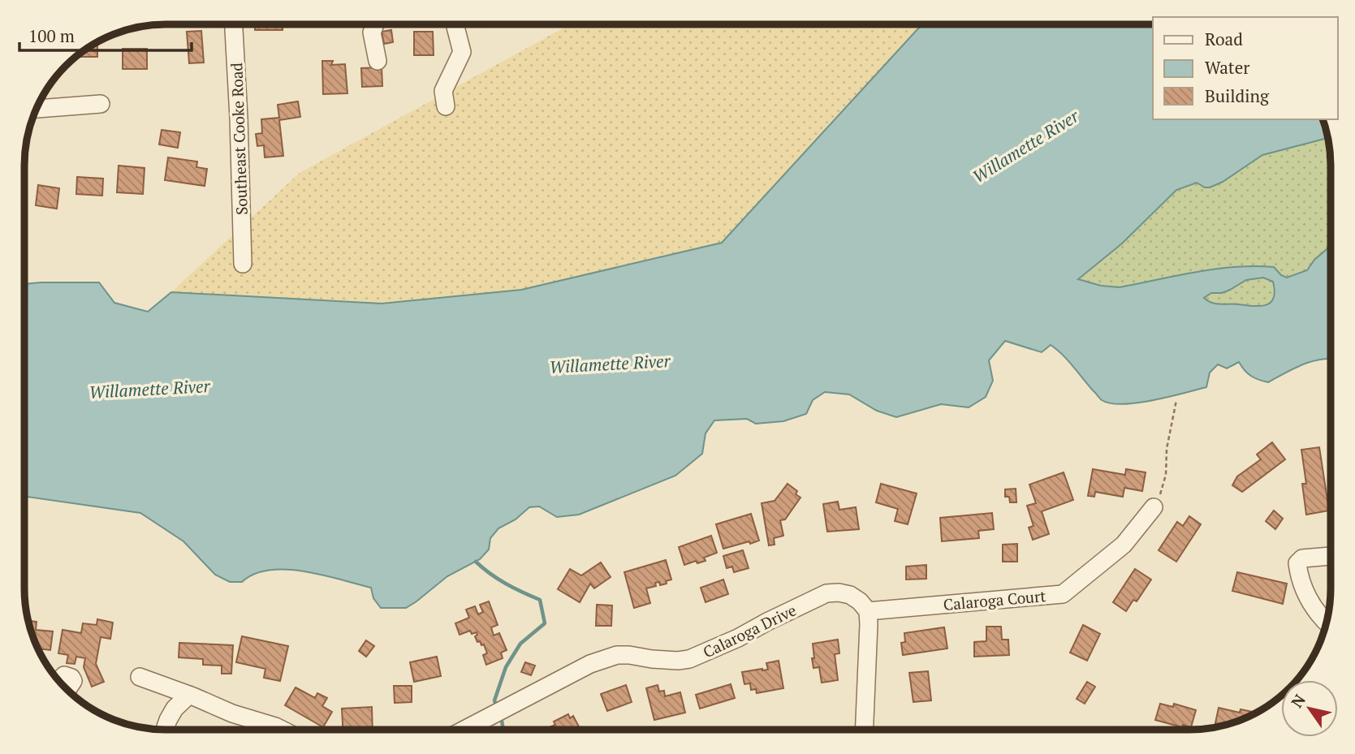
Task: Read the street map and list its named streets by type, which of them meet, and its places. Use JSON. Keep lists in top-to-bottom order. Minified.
{"streets":{"street":["Southeast Cooke Road","Calaroga Court","Calaroga Drive"]},"crossings":[["Calaroga Court","Calaroga Drive"]],"water":["Willamette River"],"legend":["Road","Water","Building"],"scale_bar":"100 m","north":"top left"}
